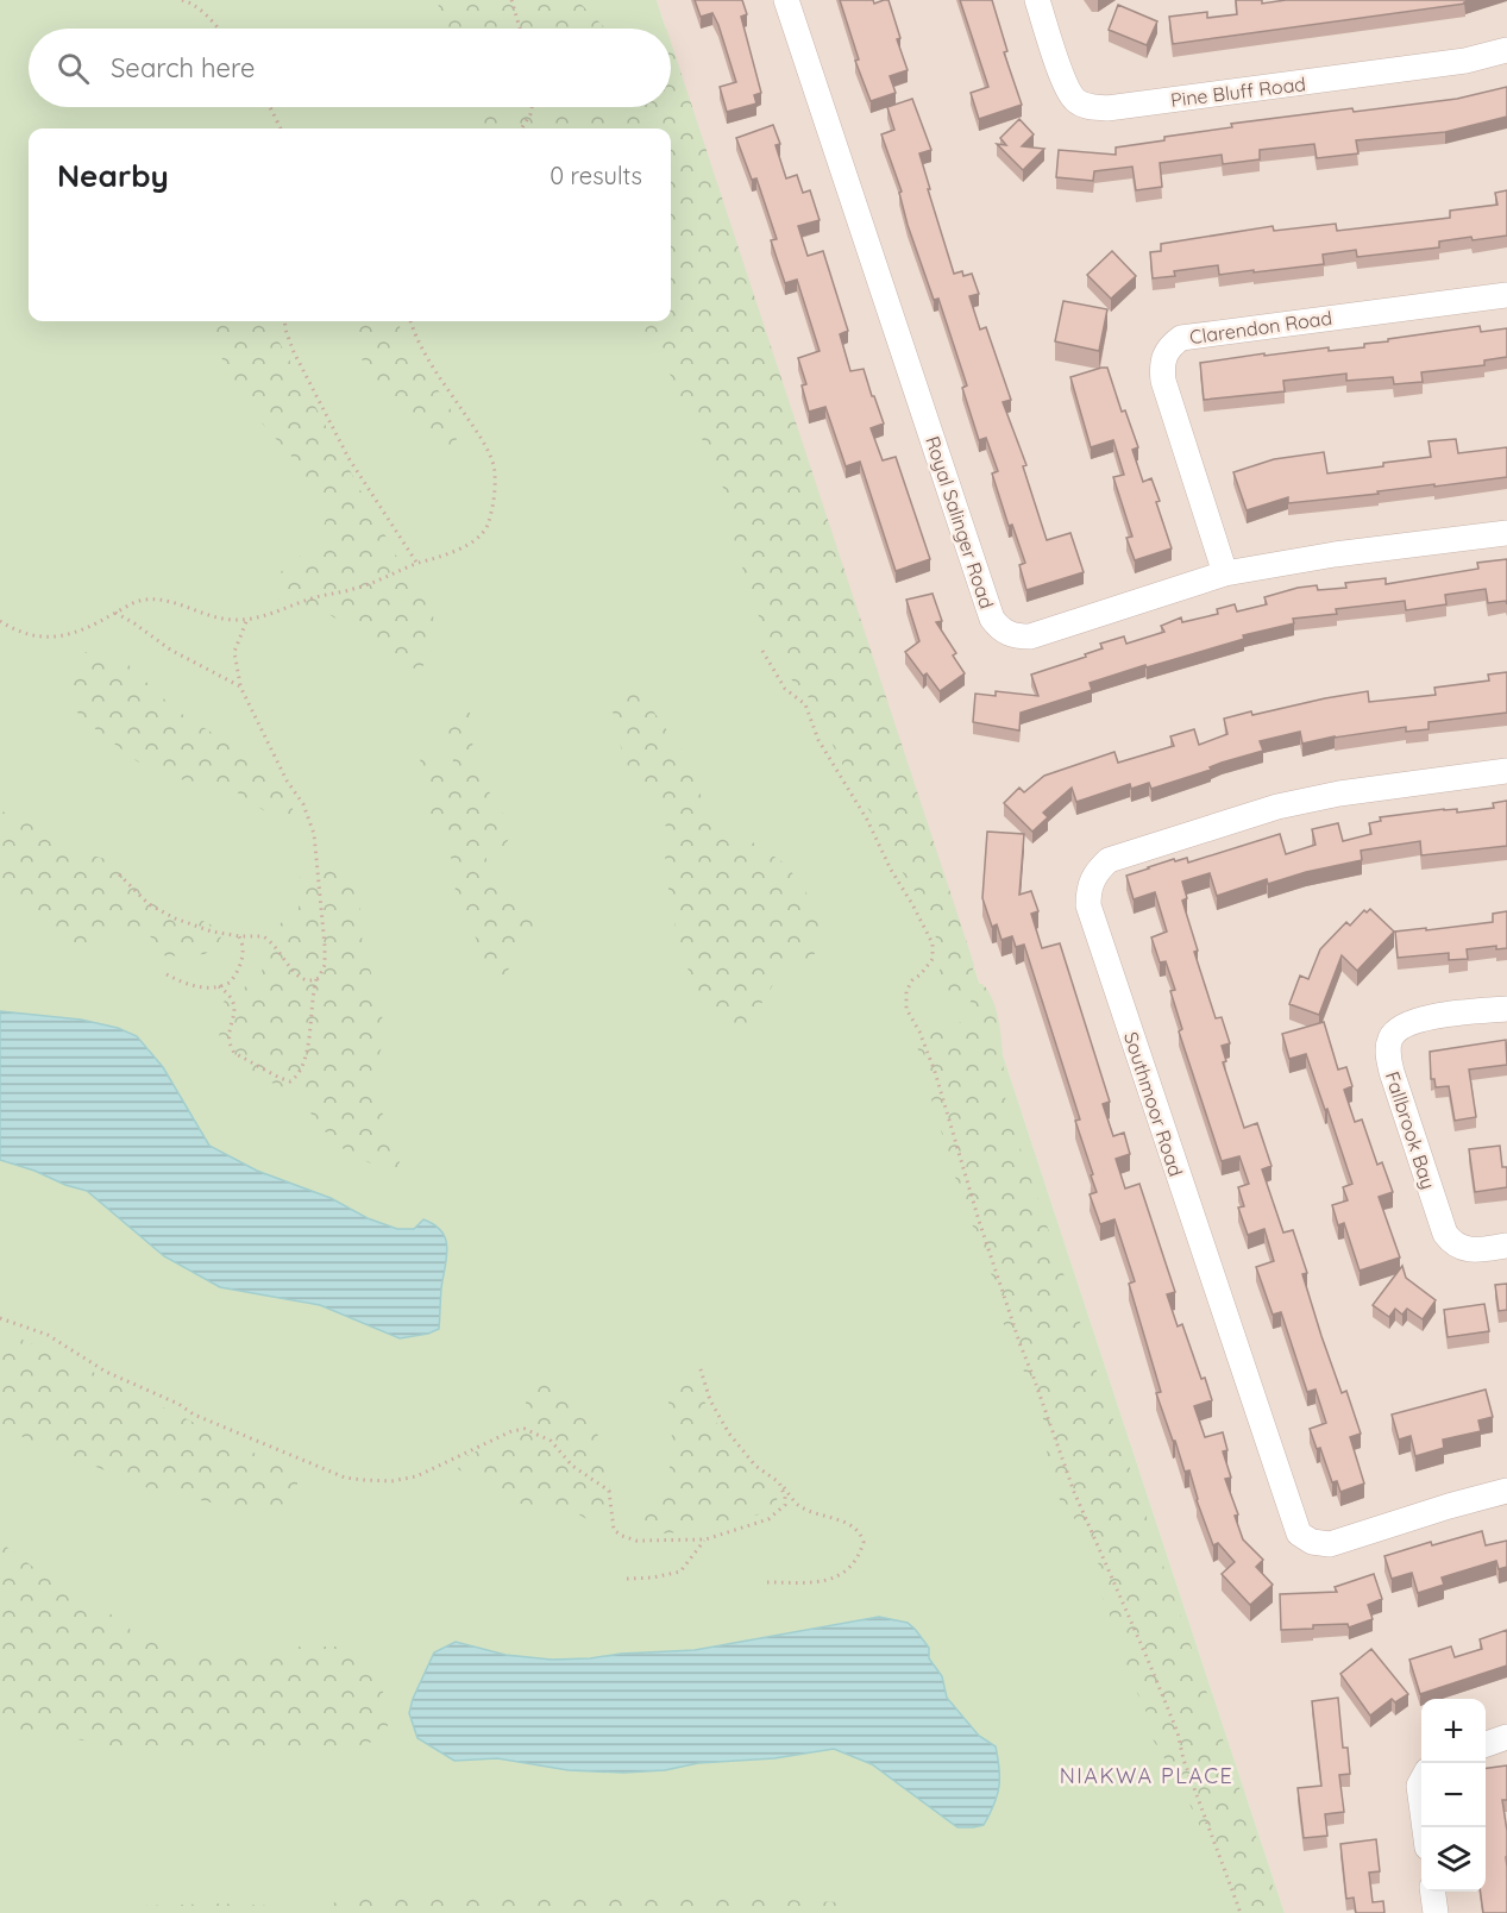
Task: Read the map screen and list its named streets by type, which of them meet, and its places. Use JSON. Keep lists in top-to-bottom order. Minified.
{"streets":{"street":["Pine Bluff Road","Clarendon Road","Royal Salinger Road","Southmoor Road","Fallbrook Bay"]},"crossings":[["Clarendon Road","Royal Salinger Road"]],"districts":["NIAKWA PLACE"],"page":{"search":"Search here","heading":["Nearby","0 results"],"map_buttons":["+","−"]}}
